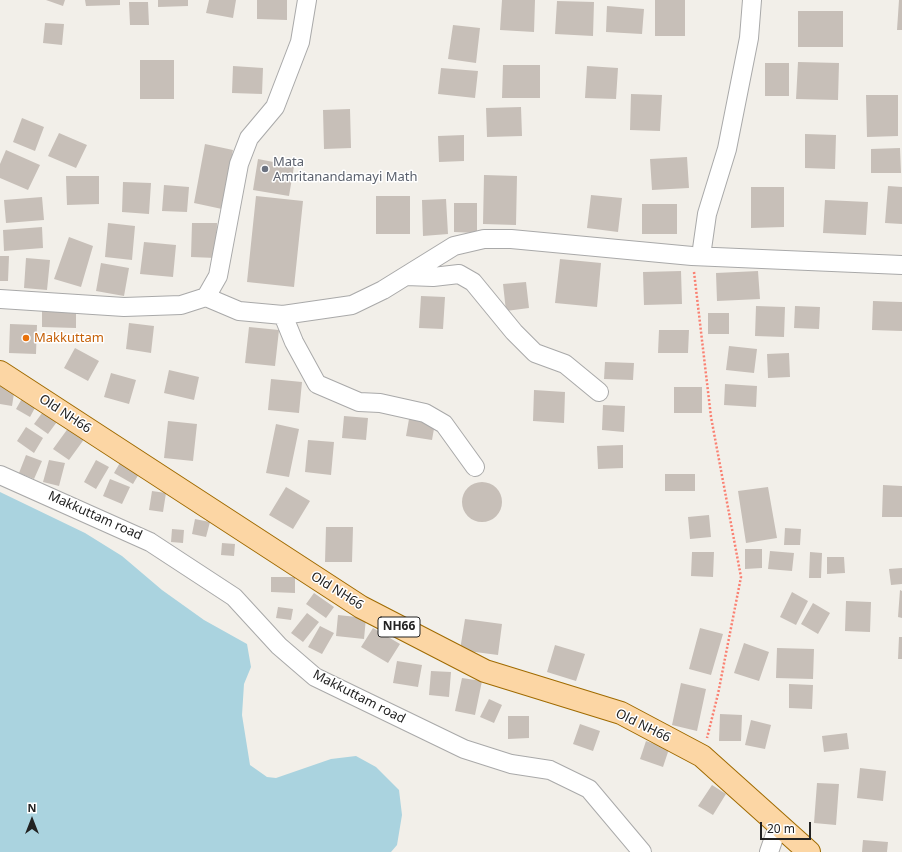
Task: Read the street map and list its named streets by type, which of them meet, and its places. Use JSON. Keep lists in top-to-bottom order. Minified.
{"streets":{"main road":["Old NH66","NH66"],"street":["Makkuttam road"]},"places":["Mata Amritanandamayi Math","Makkuttam"],"scale_bar":"20 m","north":"top"}
